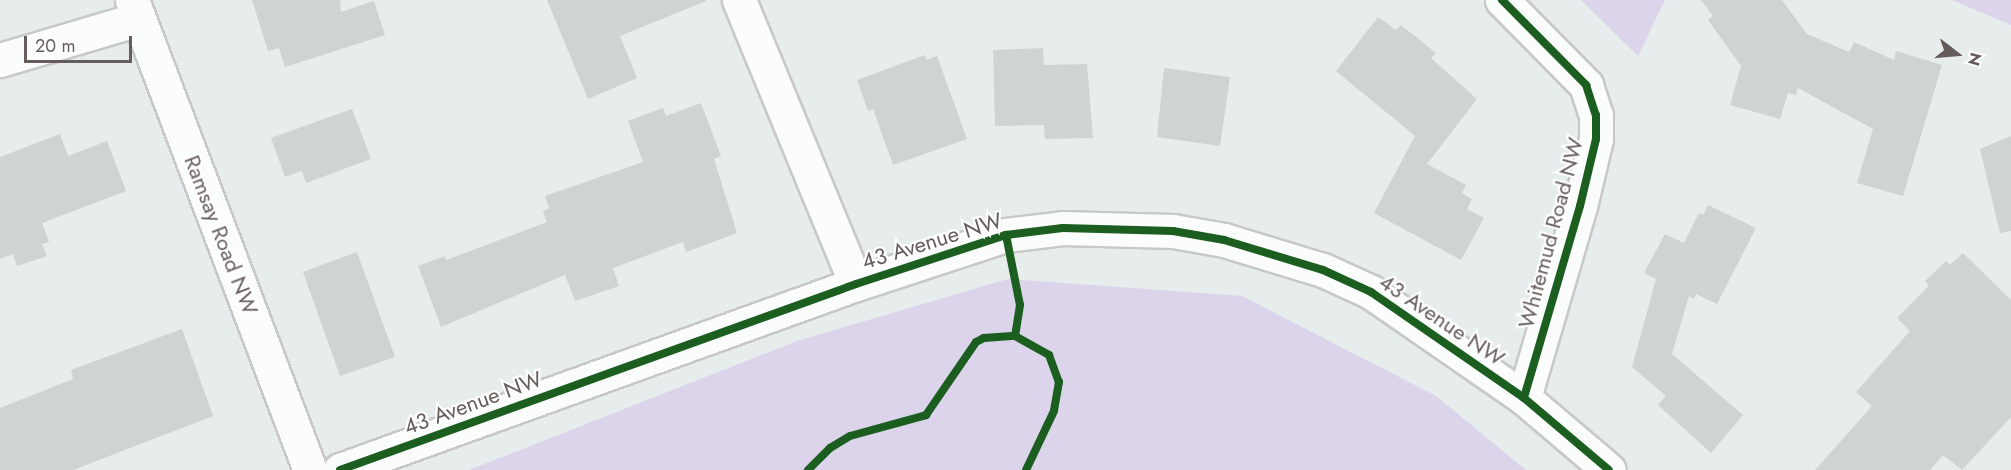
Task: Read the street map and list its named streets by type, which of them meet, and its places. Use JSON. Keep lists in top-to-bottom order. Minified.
{"streets":{"street":["Whitemud Road NW","Ramsay Road NW","43 Avenue NW"]},"crossings":[["Whitemud Road NW","43 Avenue NW"]],"scale_bar":"20 m","north":"right"}
